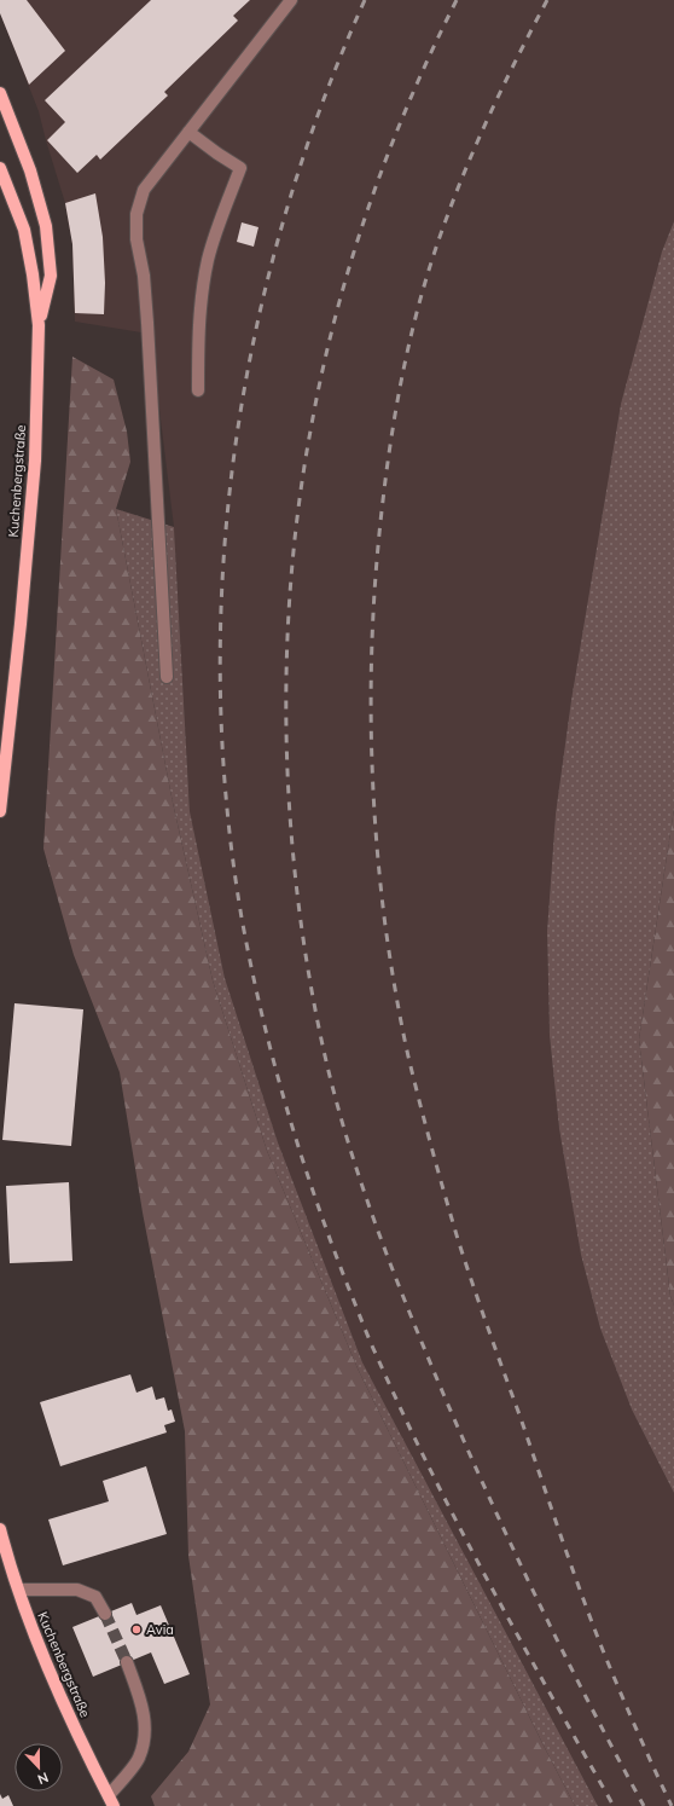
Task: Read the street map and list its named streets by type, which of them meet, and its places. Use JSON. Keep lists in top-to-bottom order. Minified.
{"streets":{"main road":["Kuchenbergstraße"]},"places":["Avia"],"north":"bottom"}
